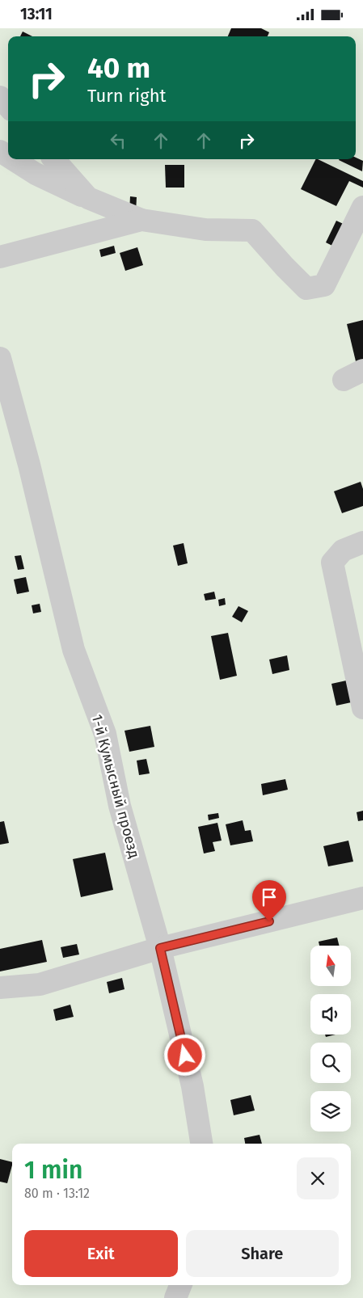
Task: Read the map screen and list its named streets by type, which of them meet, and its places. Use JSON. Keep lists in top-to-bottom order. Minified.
{"streets":{"lane":["1-й Кумысный проезд"]},"north":"top","page":{"status":"13:11","turn":["40 m","Turn right"],"heading":["1 min","80 m · 13:12"],"buttons":["Exit","Share"]}}
